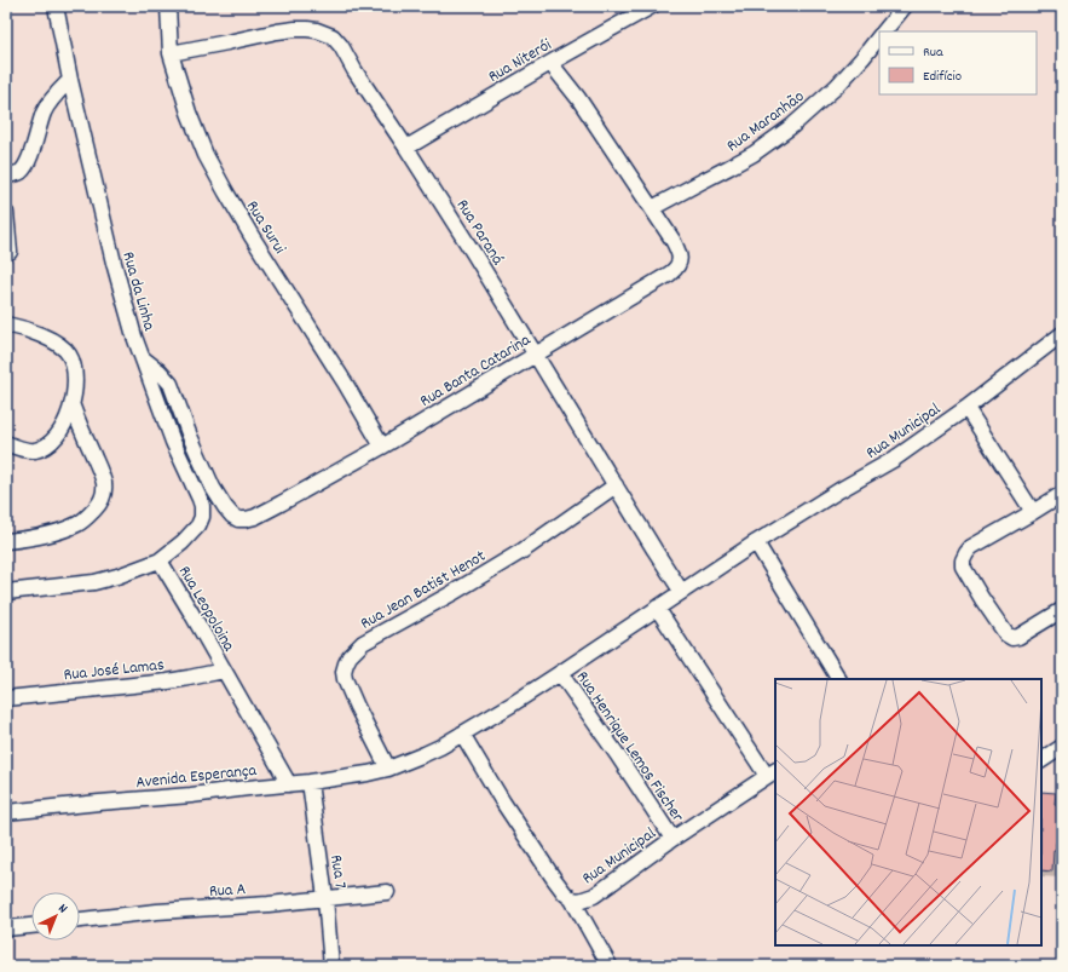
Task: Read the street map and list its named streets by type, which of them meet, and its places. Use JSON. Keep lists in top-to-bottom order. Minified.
{"streets":{"street":["Rua Niterói","Rua Maranhão","Rua Surui","Rua Paraná","Rua da Linha","Rua Banta Catarina","Rua Municipal","Rua Jean Batist Henot","Rua Leopoloina","Rua José Lamas","Rua Henrique Lemos Fischer","Avenida Esperança","Rua 7","Rua A"]},"crossings":[["Rua Niterói","Rua Paraná"],["Rua Niterói","Rua Banta Catarina"],["Rua Maranhão","Rua Banta Catarina"],["Rua Surui","Rua Paraná"],["Rua Surui","Rua Banta Catarina"],["Rua Paraná","Rua Banta Catarina"],["Rua Paraná","Rua Municipal"],["Rua Paraná","Rua Jean Batist Henot"],["Rua da Linha","Rua Banta Catarina"],["Rua da Linha","Rua Leopoloina"],["Rua Municipal","Rua Jean Batist Henot"],["Rua Municipal","Rua Henrique Lemos Fischer"],["Rua Municipal","Avenida Esperança"],["Rua Jean Batist Henot","Avenida Esperança"],["Rua Leopoloina","Rua José Lamas"],["Rua Leopoloina","Avenida Esperança"],["Avenida Esperança","Rua 7"],["Rua 7","Rua A"]],"legend":["Rua","Edifício"],"north":"top right"}
